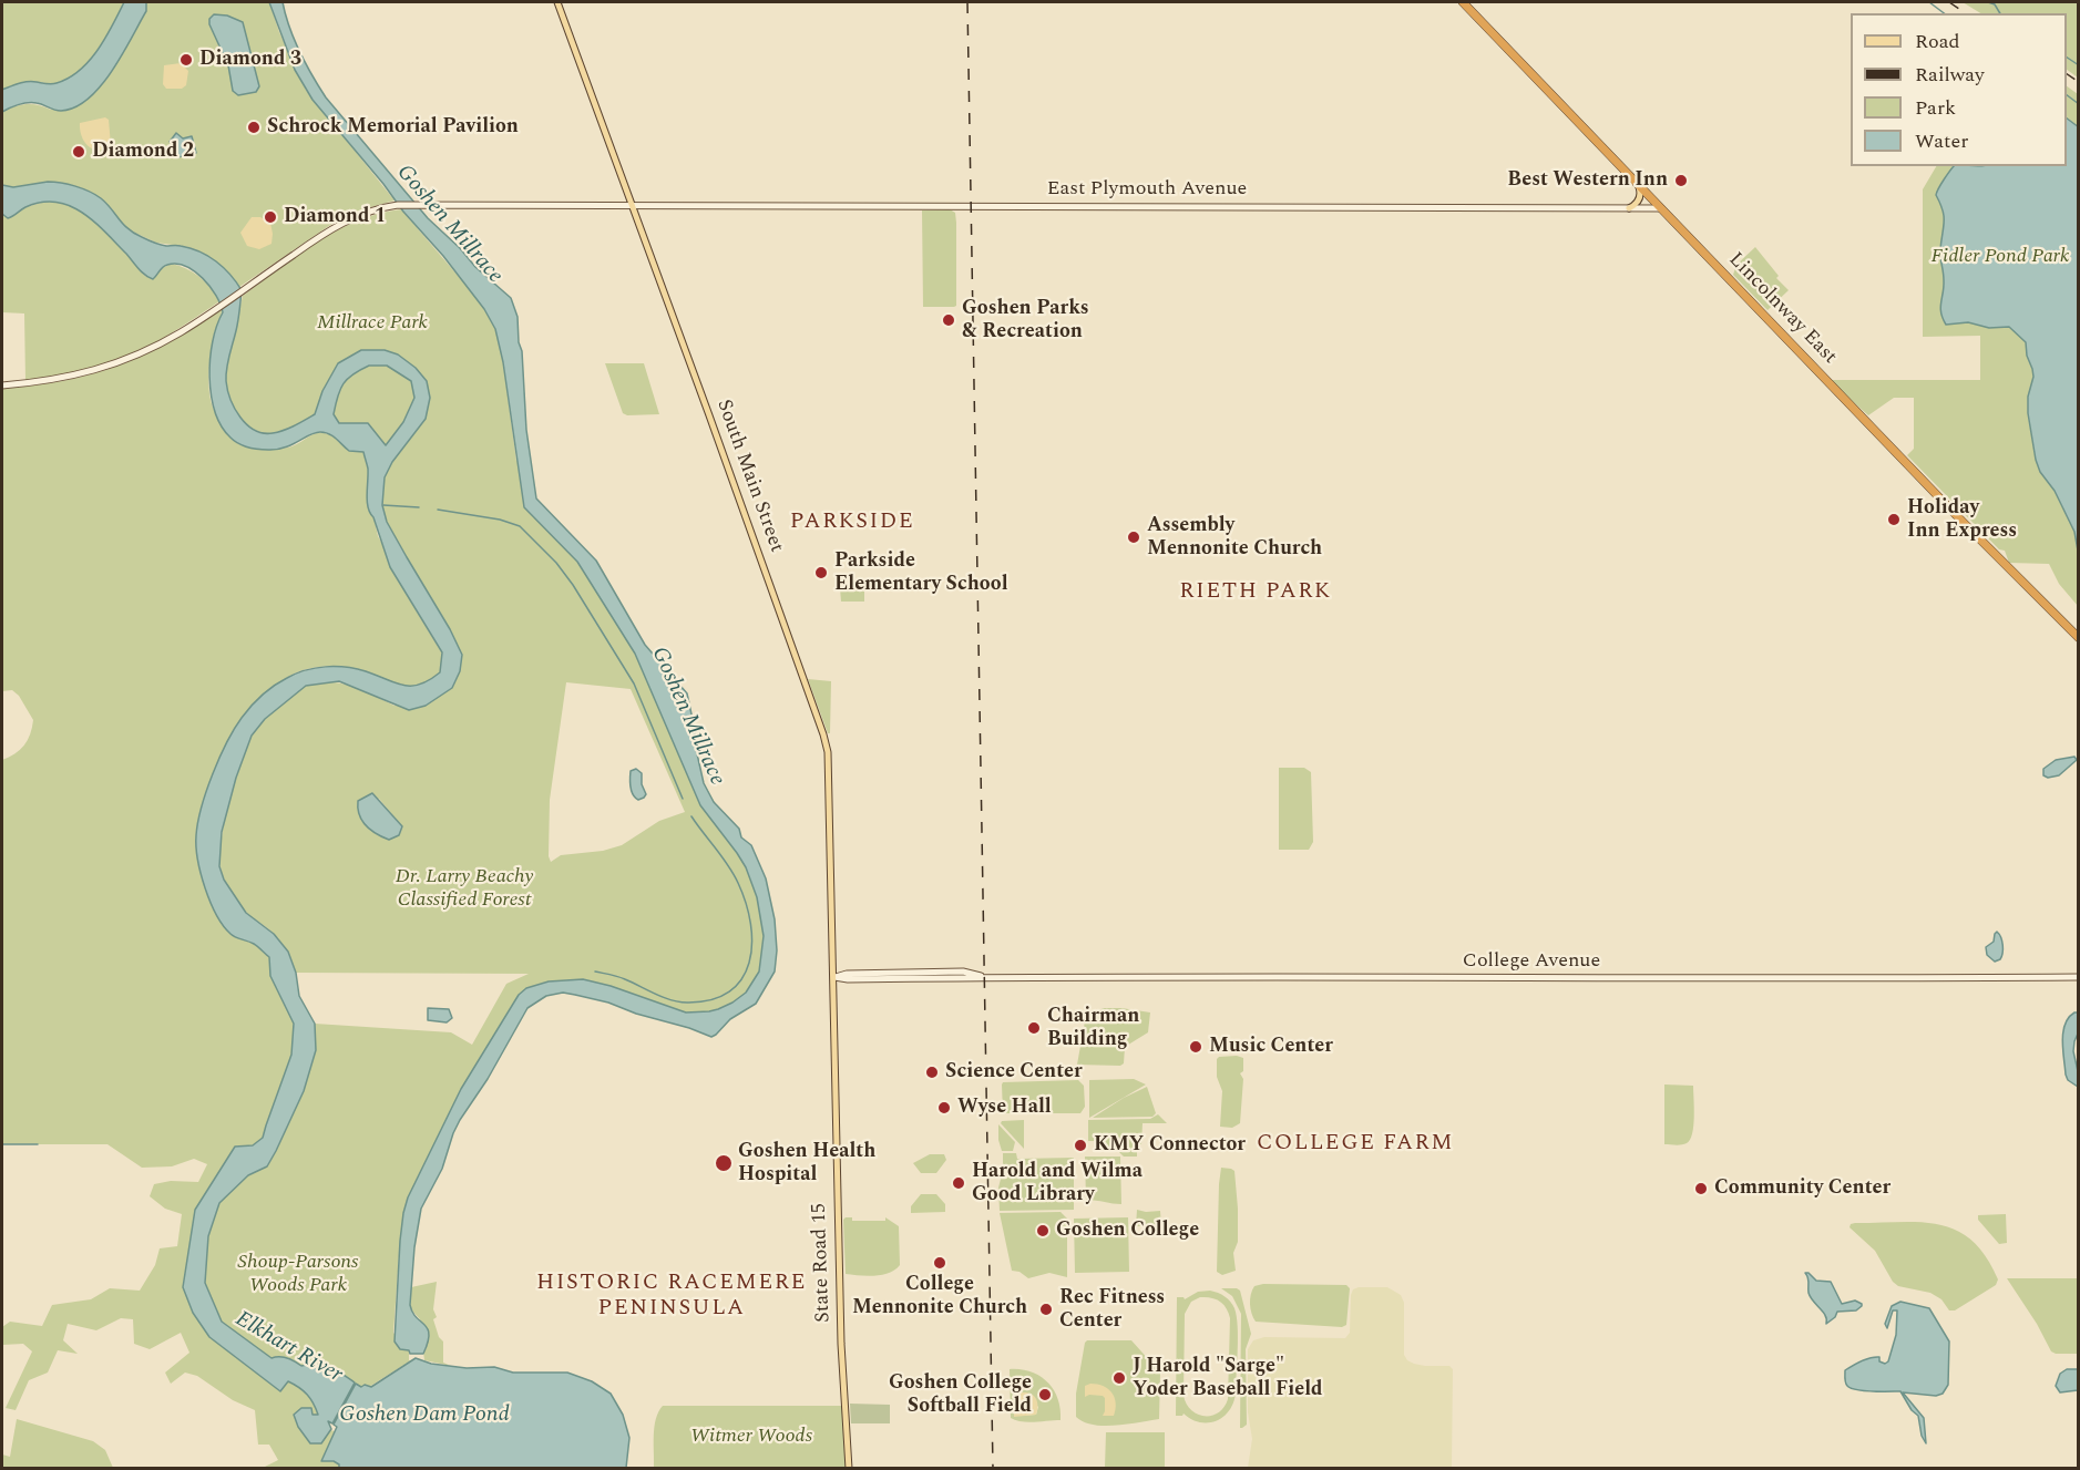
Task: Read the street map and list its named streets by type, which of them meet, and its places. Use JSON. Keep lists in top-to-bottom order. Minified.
{"streets":{"highway":["Lincolnway East"],"main road":["East Plymouth Avenue","South Main Street","College Avenue","State Road 15"]},"crossings":[["East Plymouth Avenue","Lincolnway East"],["East Plymouth Avenue","South Main Street"],["South Main Street","College Avenue"],["South Main Street","State Road 15"],["College Avenue","State Road 15"]],"districts":["PARKSIDE","RIETH PARK","COLLEGE FARM","HISTORIC RACEMERE PENINSULA"],"water":["Goshen Millrace","Elkhart River","Goshen Dam Pond"],"parks":["Fidler Pond Park","Millrace Park","Dr. Larry Beachy Classified Forest","Shoup-Parsons Woods Park","Witmer Woods"],"places":["Diamond 3","Schrock Memorial Pavilion","Diamond 2","Best Western Inn","Diamond 1","Goshen Parks & Recreation","Holiday Inn Express","Assembly Mennonite Church","Parkside Elementary School","Chairman Building","Music Center","Science Center","Wyse Hall","KMY Connector","Goshen Health Hospital","Harold and Wilma Good Library","Community Center","Goshen College","College Mennonite Church","Rec Fitness Center","J Harold \"Sarge\" Yoder Baseball Field","Goshen College Softball Field"],"legend":["Road","Railway","Park","Water"]}
